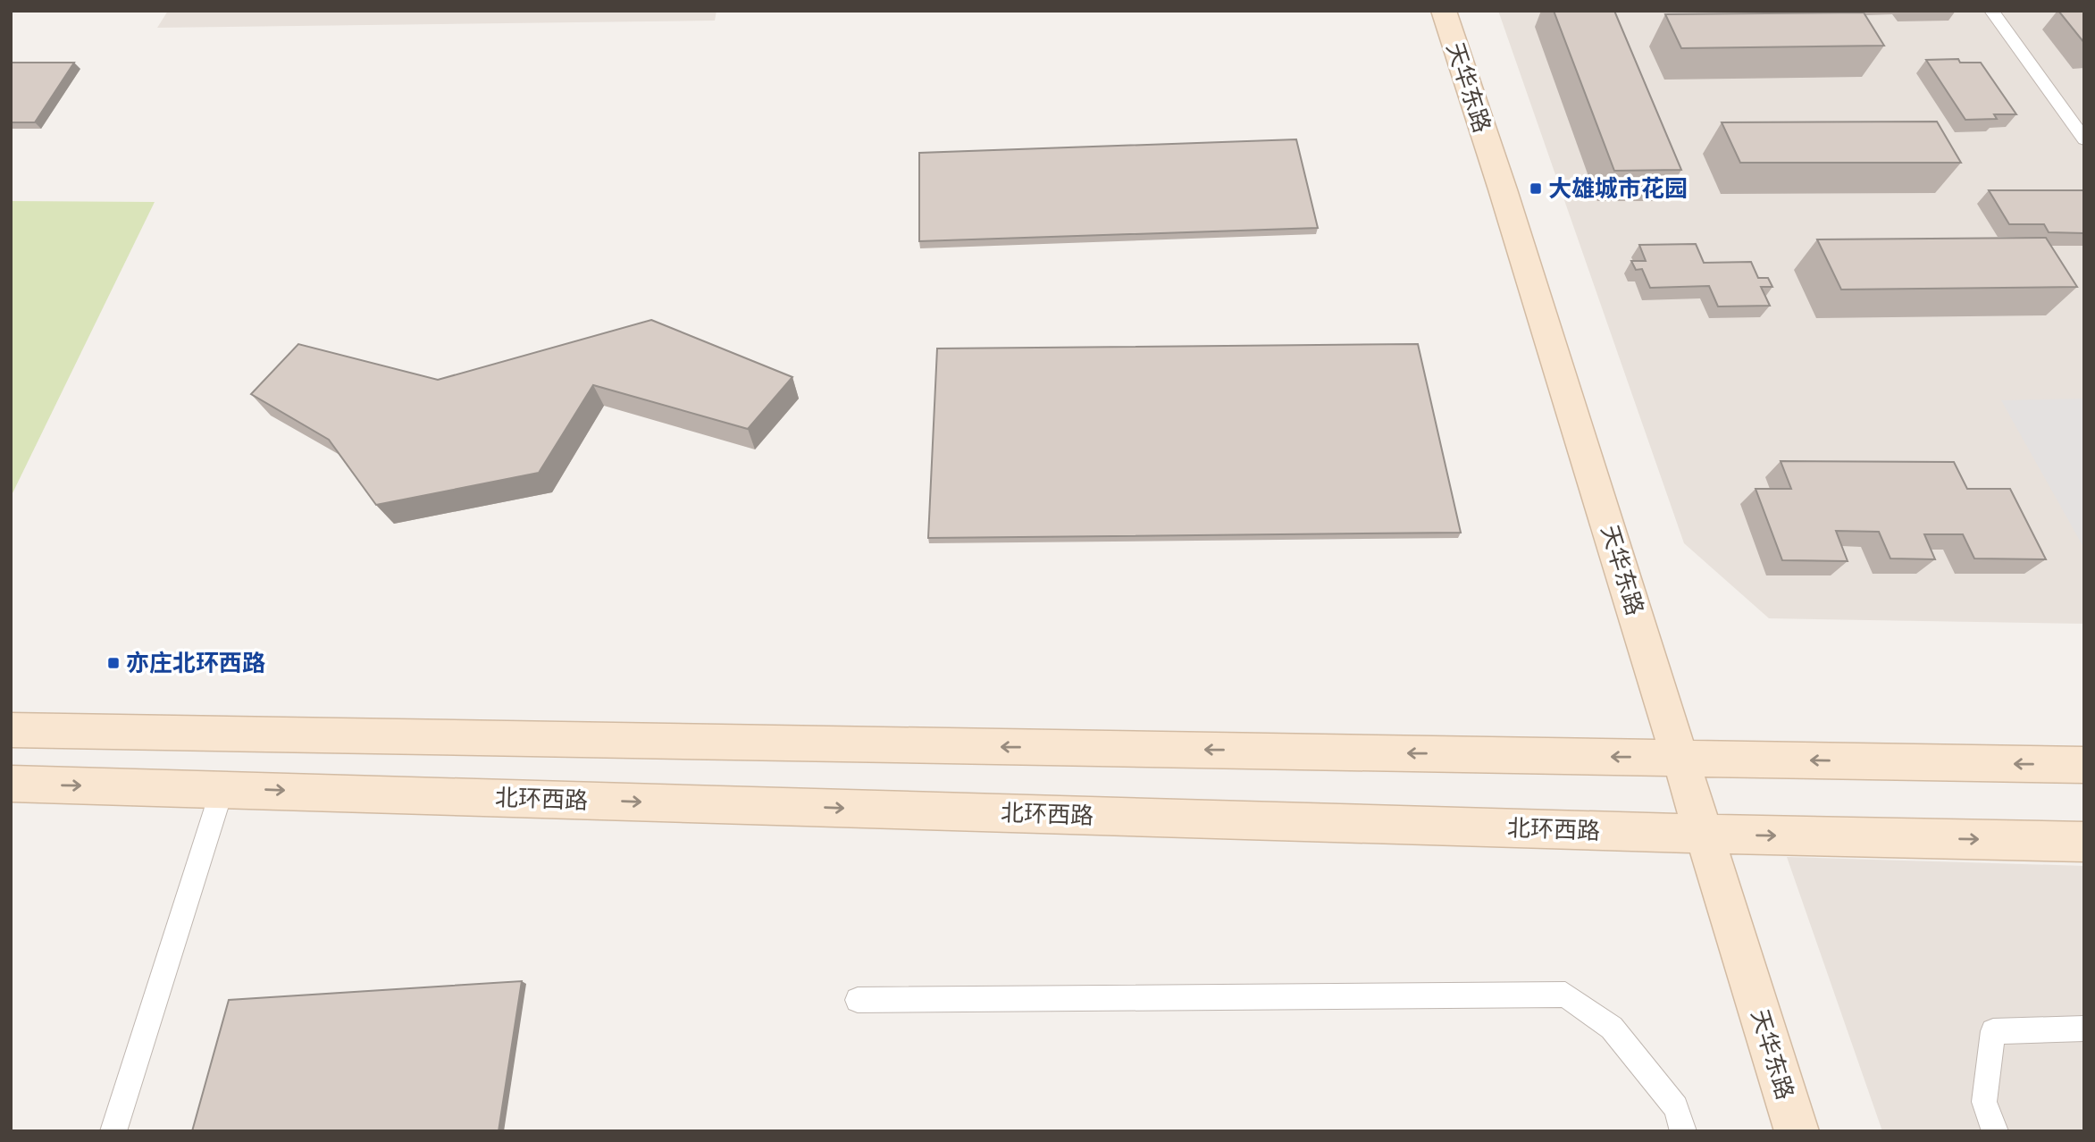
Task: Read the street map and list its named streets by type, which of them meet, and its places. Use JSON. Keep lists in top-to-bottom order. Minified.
{"streets":{"street":["天华东路","北环西路"]},"crossings":[["天华东路","北环西路"]],"places":{"transit":["大雄城市花园","亦庄北环西路"]}}
